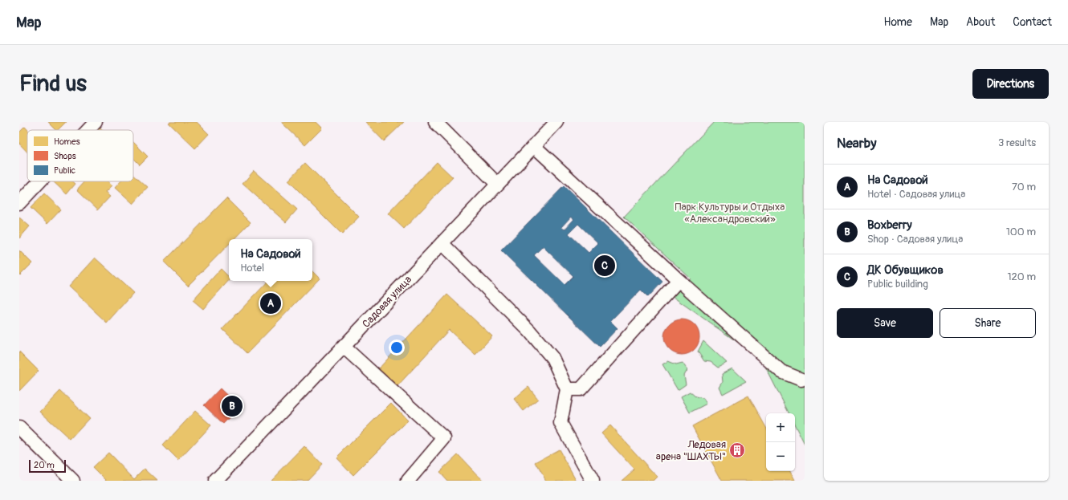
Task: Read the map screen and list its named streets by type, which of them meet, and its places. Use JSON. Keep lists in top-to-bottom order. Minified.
{"streets":{"street":["Садовая улица"]},"parks":["Парк Культуры и Отдыха «Александровский»"],"places":{"building":["Ледовая арена \"ШАХТЫ\""]},"legend":["Homes","Shops","Public"],"scale_bar":"20 m","page":{"header":"Map","nav":["Home","Map","About","Contact"],"buttons":["Directions",["Save","Share"]],"title":"Find us","heading":["Nearby","3 results"],"list":[{"mark":"A","name":"На Садовой","note":"Hotel · Садовая улица","value":"70 m"},{"mark":"B","name":"Boxberry","note":"Shop · Садовая улица","value":"100 m"},{"mark":"C","name":"ДК Обувщиков","note":"Public building","value":"120 m"}],"popup":["На Садовой","Hotel"],"pins":["C","A","B"],"map_buttons":["+","−"],"scale":"20 m"}}
